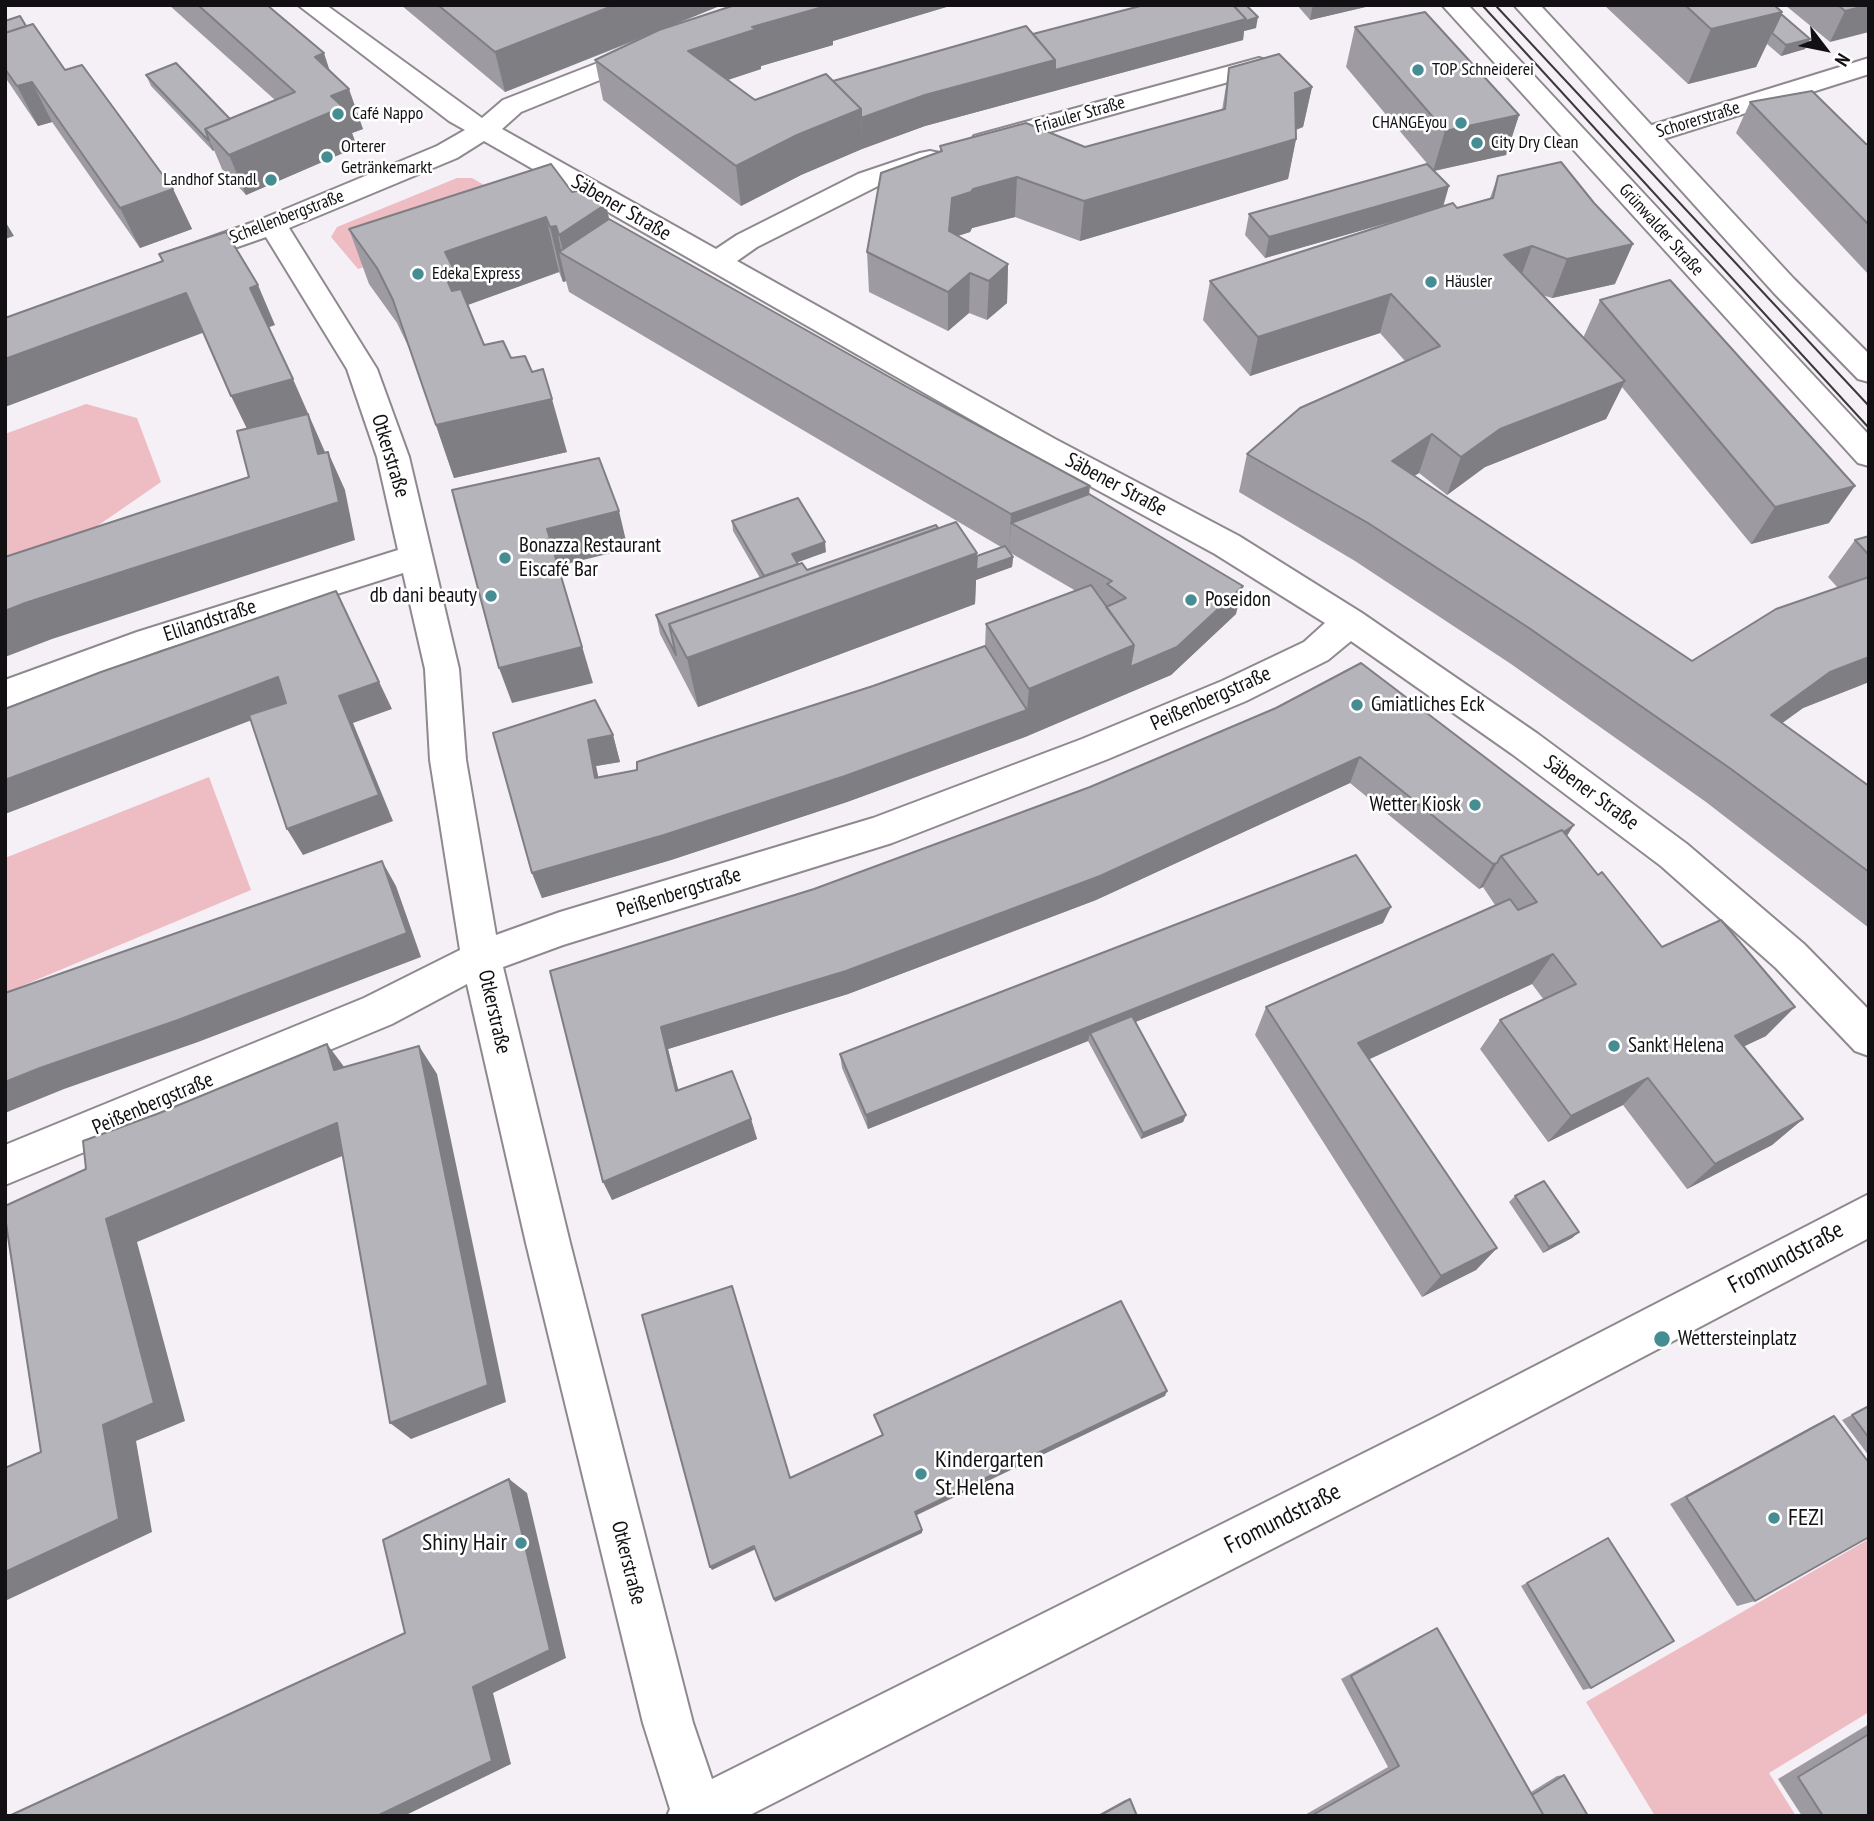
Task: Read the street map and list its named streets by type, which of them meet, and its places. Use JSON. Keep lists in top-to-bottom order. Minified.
{"streets":{"street":["Friauler Straße","Schorerstraße","Säbener Straße","Schellenbergstraße","Grünwalder Straße","Otkerstraße","Elilandstraße","Peißenbergstraße","Fromundstraße"]},"crossings":[["Friauler Straße","Säbener Straße"],["Säbener Straße","Schellenbergstraße"],["Säbener Straße","Peißenbergstraße"],["Schellenbergstraße","Otkerstraße"],["Otkerstraße","Elilandstraße"],["Otkerstraße","Peißenbergstraße"],["Otkerstraße","Fromundstraße"]],"places":["TOP Schneiderei","Café Nappo","CHANGEyou","City Dry Clean","Orterer Getränkemarkt","Landhof Standl","Edeka Express","Häusler","Bonazza Restaurant Eiscafé Bar","db dani beauty","Poseidon","Gmiatliches Eck","Wetter Kiosk","Sankt Helena","Wettersteinplatz","Kindergarten St.Helena","FEZI","Shiny Hair"],"north":"bottom right"}
